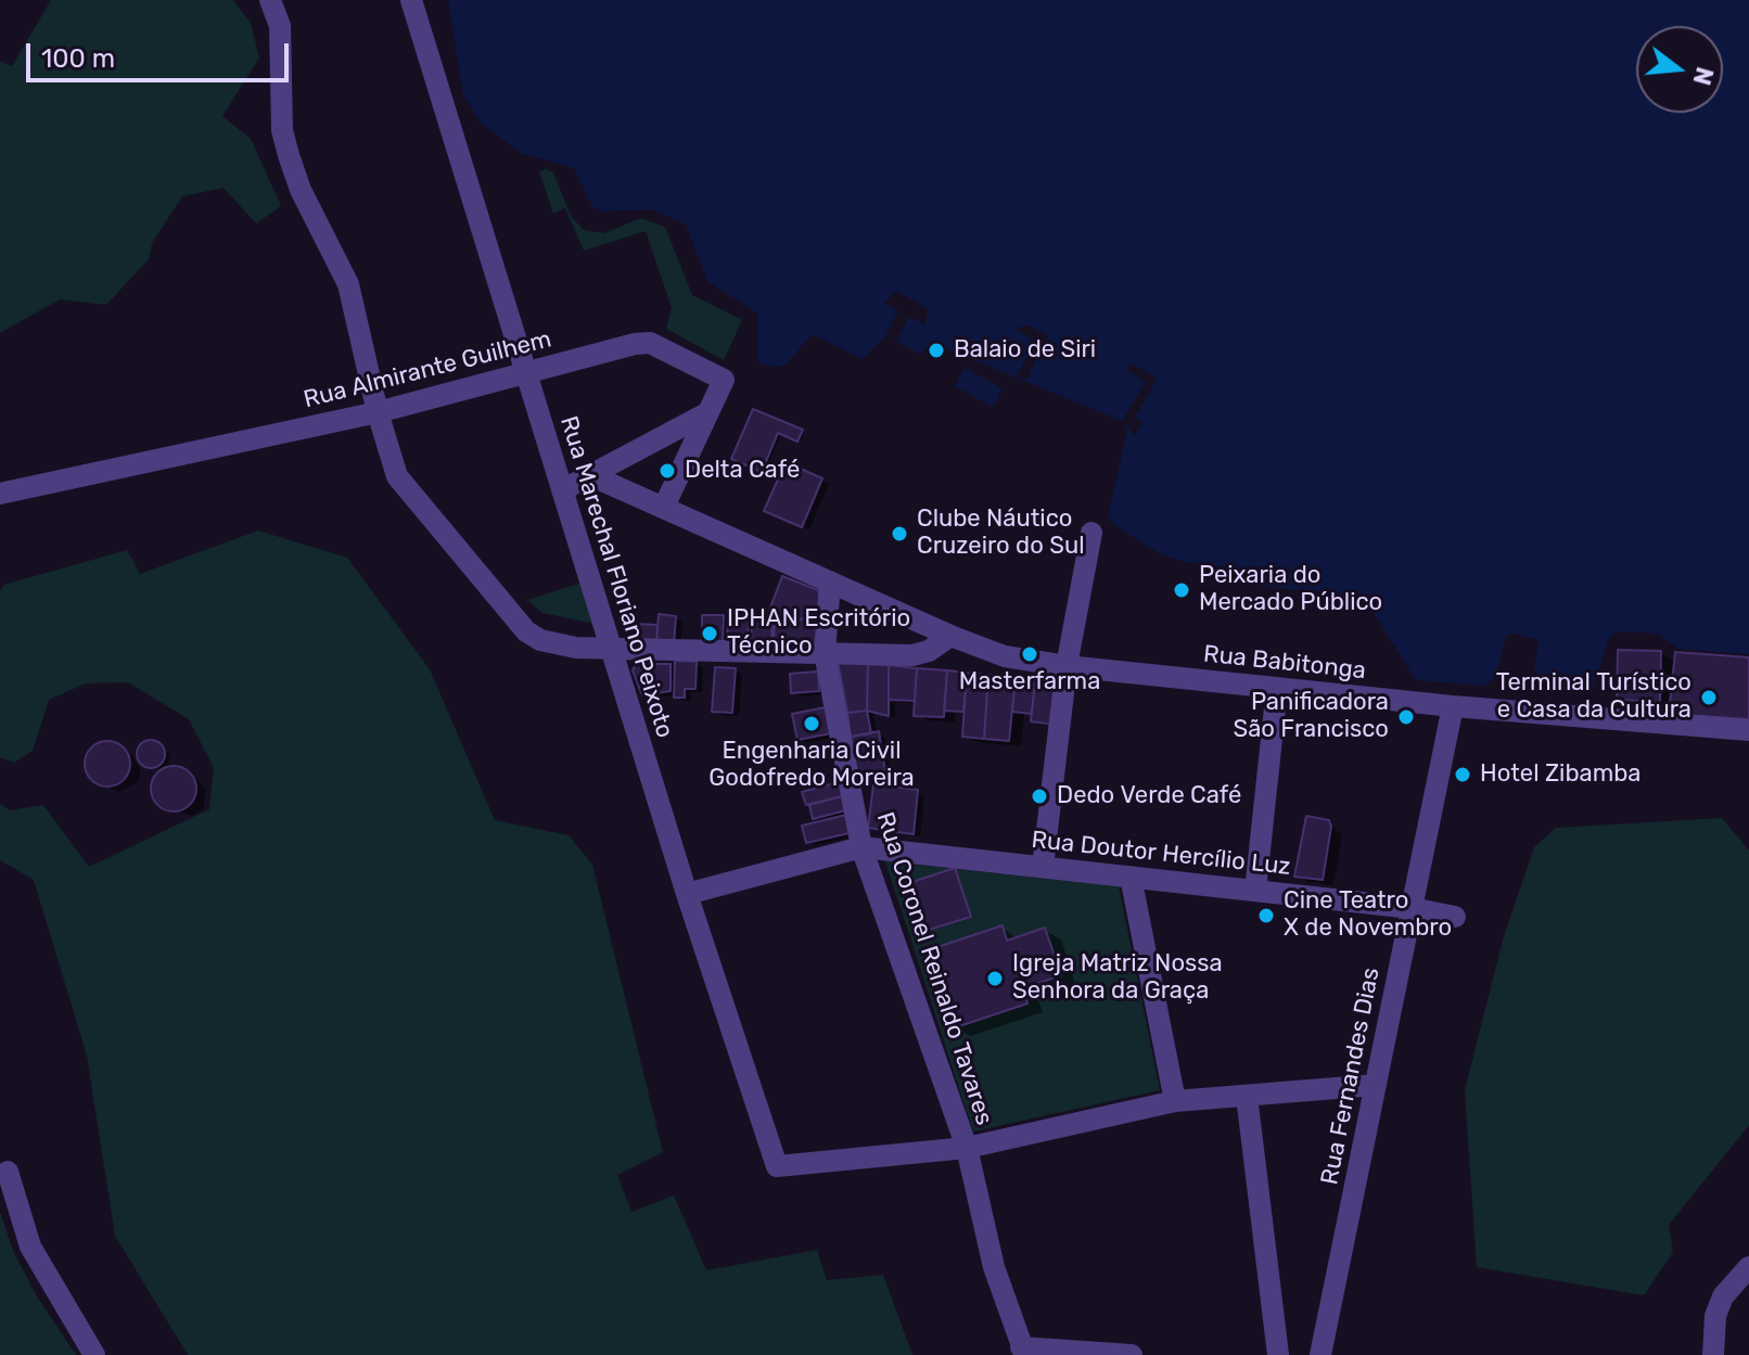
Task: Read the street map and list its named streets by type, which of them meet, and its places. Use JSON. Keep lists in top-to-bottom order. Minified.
{"streets":{"street":["Rua Almirante Guilhem","Rua Marechal Floriano Peixoto","Rua Babitonga","Rua Doutor Hercílio Luz","Rua Coronel Reinaldo Tavares","Rua Fernandes Dias"]},"crossings":[["Rua Almirante Guilhem","Rua Marechal Floriano Peixoto"],["Rua Almirante Guilhem","Rua Babitonga"],["Rua Marechal Floriano Peixoto","Rua Coronel Reinaldo Tavares"],["Rua Babitonga","Rua Coronel Reinaldo Tavares"],["Rua Babitonga","Rua Fernandes Dias"],["Rua Doutor Hercílio Luz","Rua Coronel Reinaldo Tavares"],["Rua Doutor Hercílio Luz","Rua Fernandes Dias"]],"places":["Balaio de Siri","Delta Café","Clube Náutico Cruzeiro do Sul","Peixaria do Mercado Público","IPHAN Escritório Técnico","Masterfarma","Terminal Turístico e Casa da Cultura","Panificadora São Francisco","Engenharia Civil Godofredo Moreira","Hotel Zibamba","Dedo Verde Café","Cine Teatro X de Novembro","Igreja Matriz Nossa Senhora da Graça"],"scale_bar":"100 m","north":"right"}
